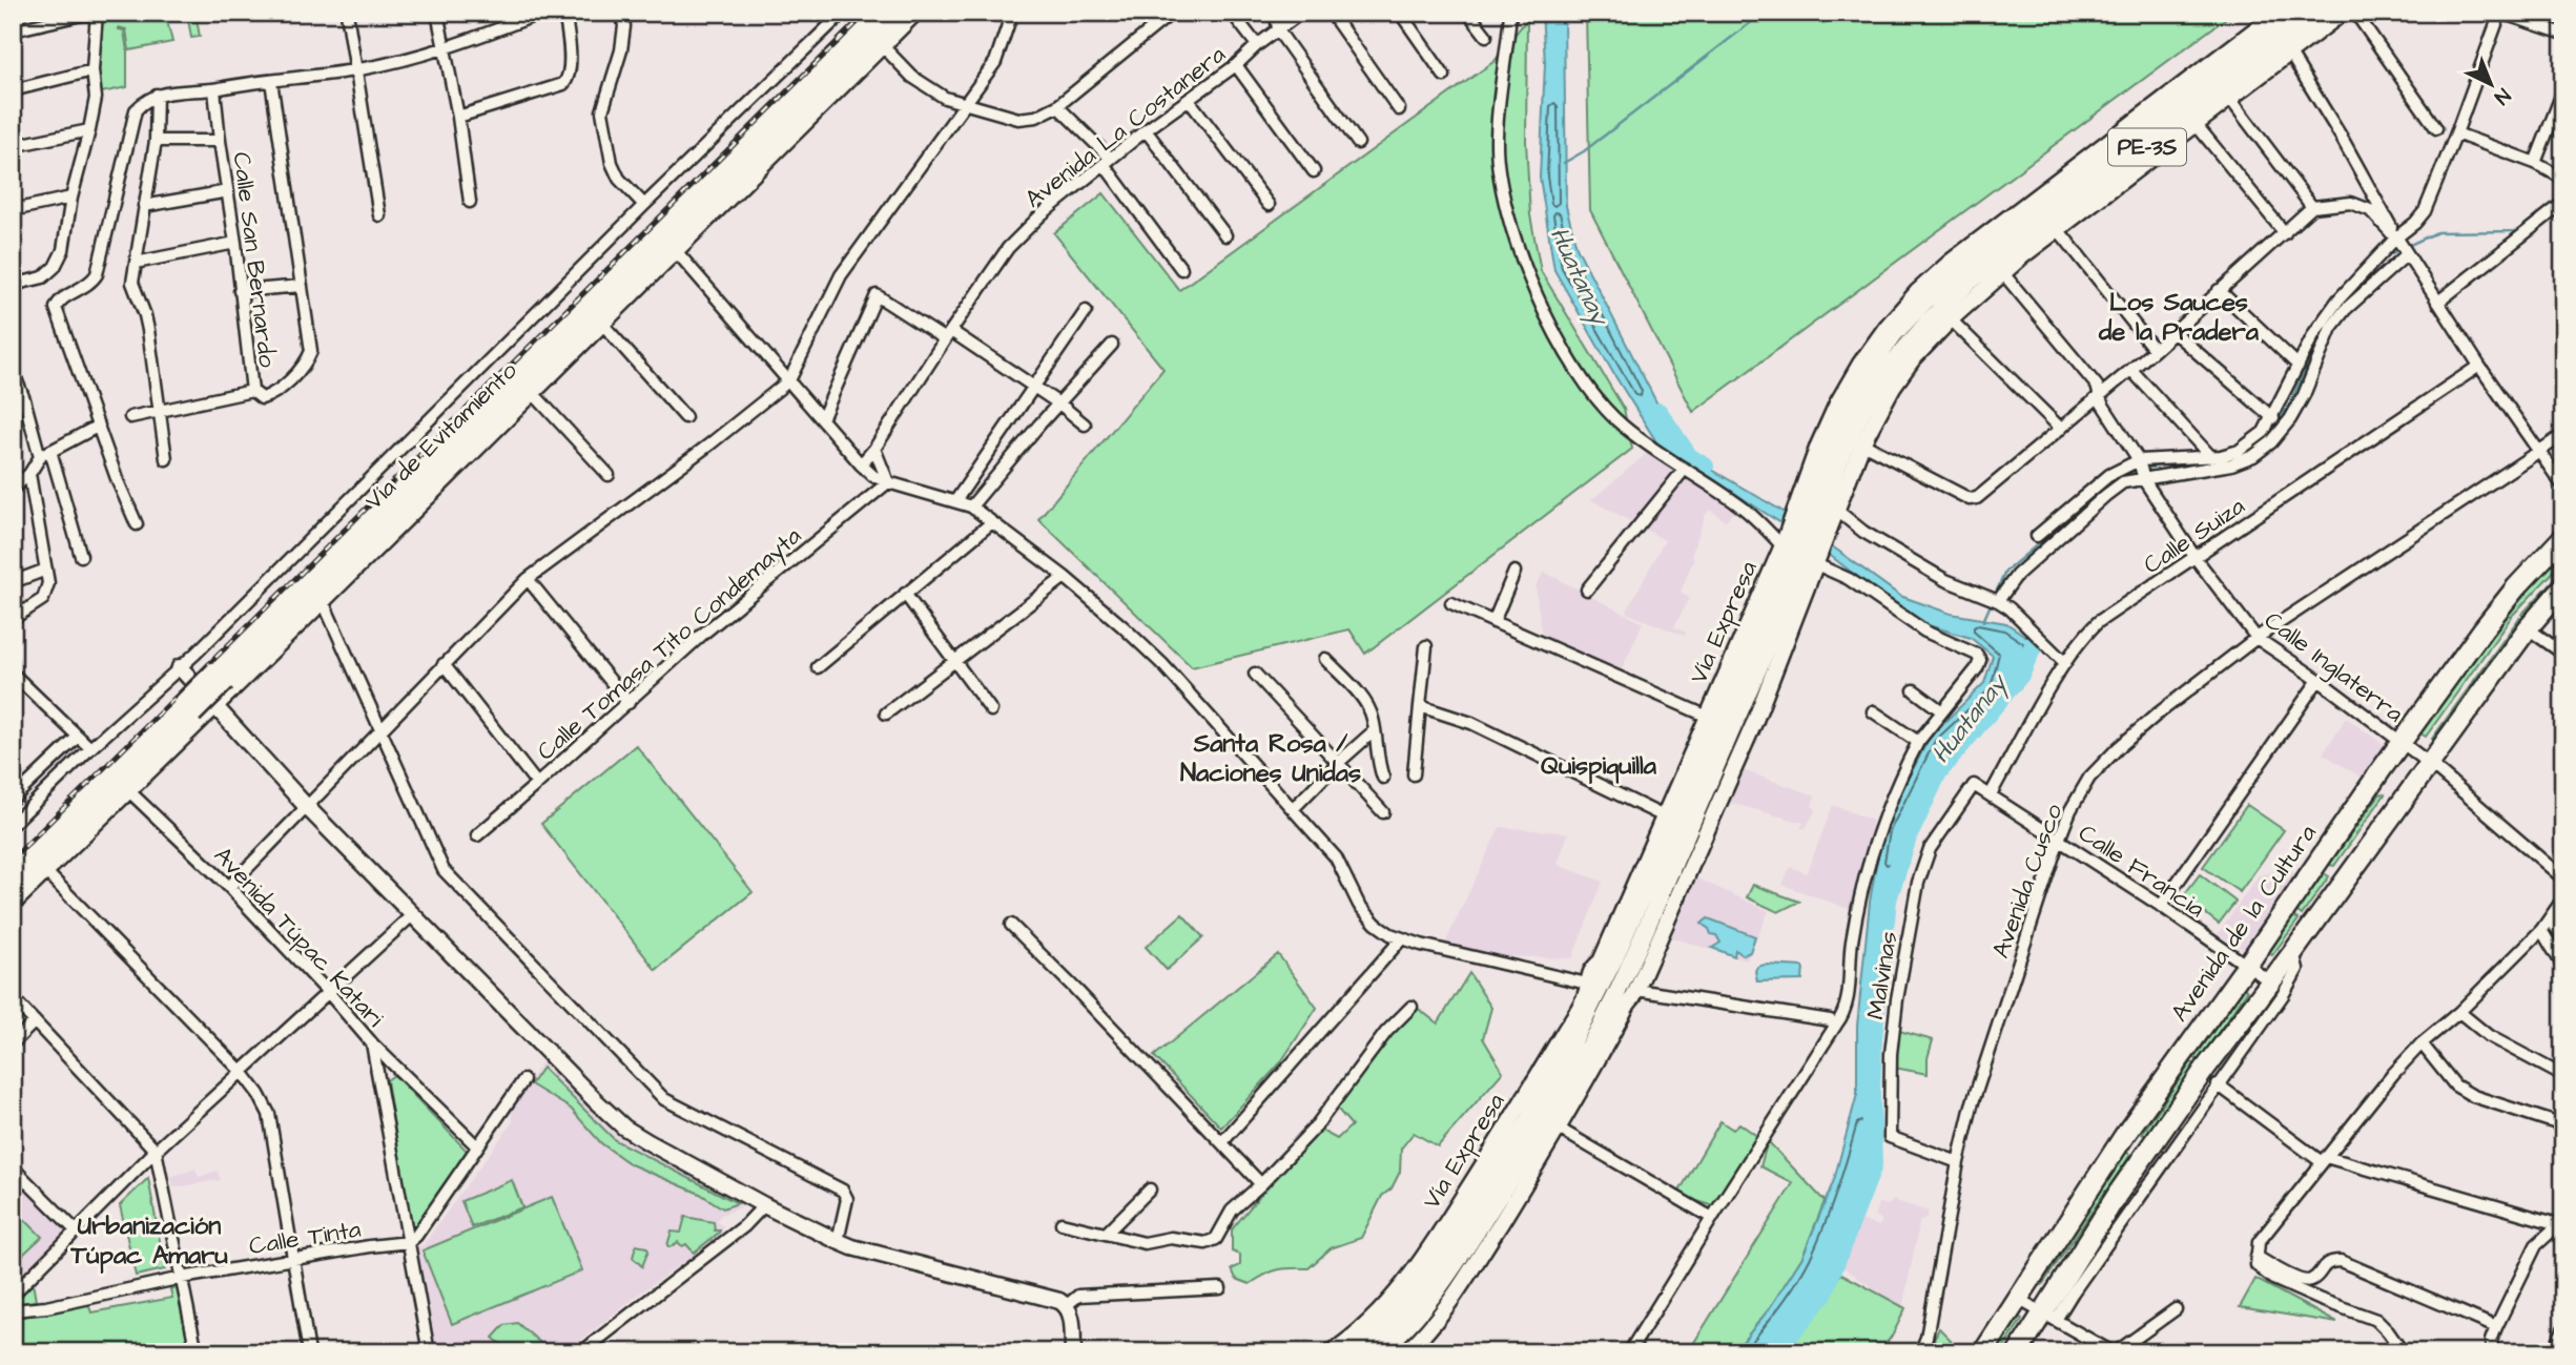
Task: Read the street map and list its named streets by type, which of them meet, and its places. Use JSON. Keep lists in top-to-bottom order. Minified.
{"streets":{"highway":["Vía de Evitamiento","Avenida de la Cultura"],"main road":["PE-3S","Vía Expresa"],"street":["Avenida La Costanera","Calle San Bernardo","Calle Suiza","Calle Tomasa Tito Condemayta","Calle Inglaterra","Calle Francia","Avenida Cusco","Avenida Túpac Katari","Malvinas","Calle Tinta"]},"crossings":[["Calle Suiza","Calle Inglaterra"],["Calle Suiza","Calle Francia"],["Calle Suiza","Malvinas"],["Calle Inglaterra","Avenida Cusco"],["Calle Inglaterra","Avenida de la Cultura"],["Calle Francia","Avenida Cusco"],["Calle Francia","Avenida de la Cultura"],["Calle Francia","Malvinas"],["Avenida Cusco","Malvinas"],["Avenida Túpac Katari","Calle Tinta"]],"districts":["Los Sauces de la Pradera","Santa Rosa / Naciones Unidas","Quispiquilla","Urbanización Túpac Amaru"],"water":["Huatanay"],"north":"bottom right"}
